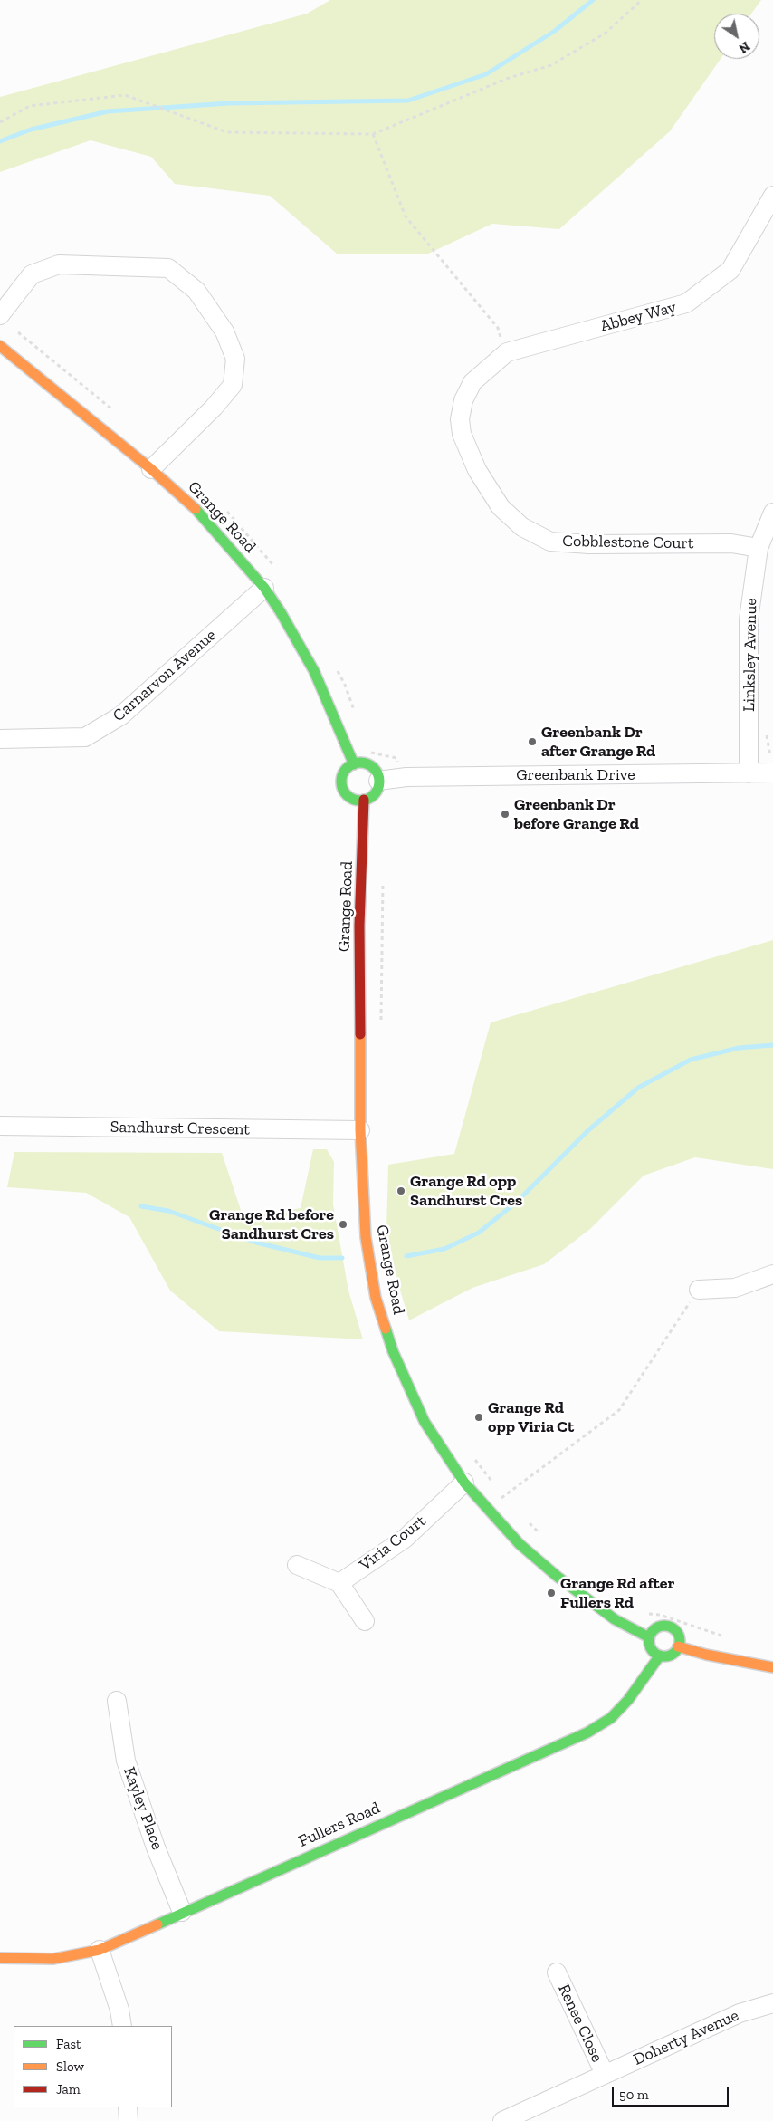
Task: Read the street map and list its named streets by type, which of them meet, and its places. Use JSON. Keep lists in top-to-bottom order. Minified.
{"streets":{"street":["Abbey Way","Grange Road","Cobblestone Court","Linksley Avenue","Carnarvon Avenue","Greenbank Drive","Sandhurst Crescent","Viria Court","Kayley Place","Fullers Road","Renee Close","Doherty Avenue"]},"crossings":[["Abbey Way","Cobblestone Court"],["Grange Road","Carnarvon Avenue"],["Grange Road","Greenbank Drive"],["Grange Road","Sandhurst Crescent"],["Grange Road","Viria Court"],["Grange Road","Fullers Road"],["Cobblestone Court","Linksley Avenue"],["Linksley Avenue","Greenbank Drive"],["Kayley Place","Fullers Road"],["Renee Close","Doherty Avenue"]],"places":["Greenbank Dr after Grange Rd","Greenbank Dr before Grange Rd","Grange Rd opp Sandhurst Cres","Grange Rd before Sandhurst Cres","Grange Rd opp Viria Ct","Grange Rd after Fullers Rd"],"legend":["Fast","Slow","Jam"],"scale_bar":"50 m","north":"bottom right"}
